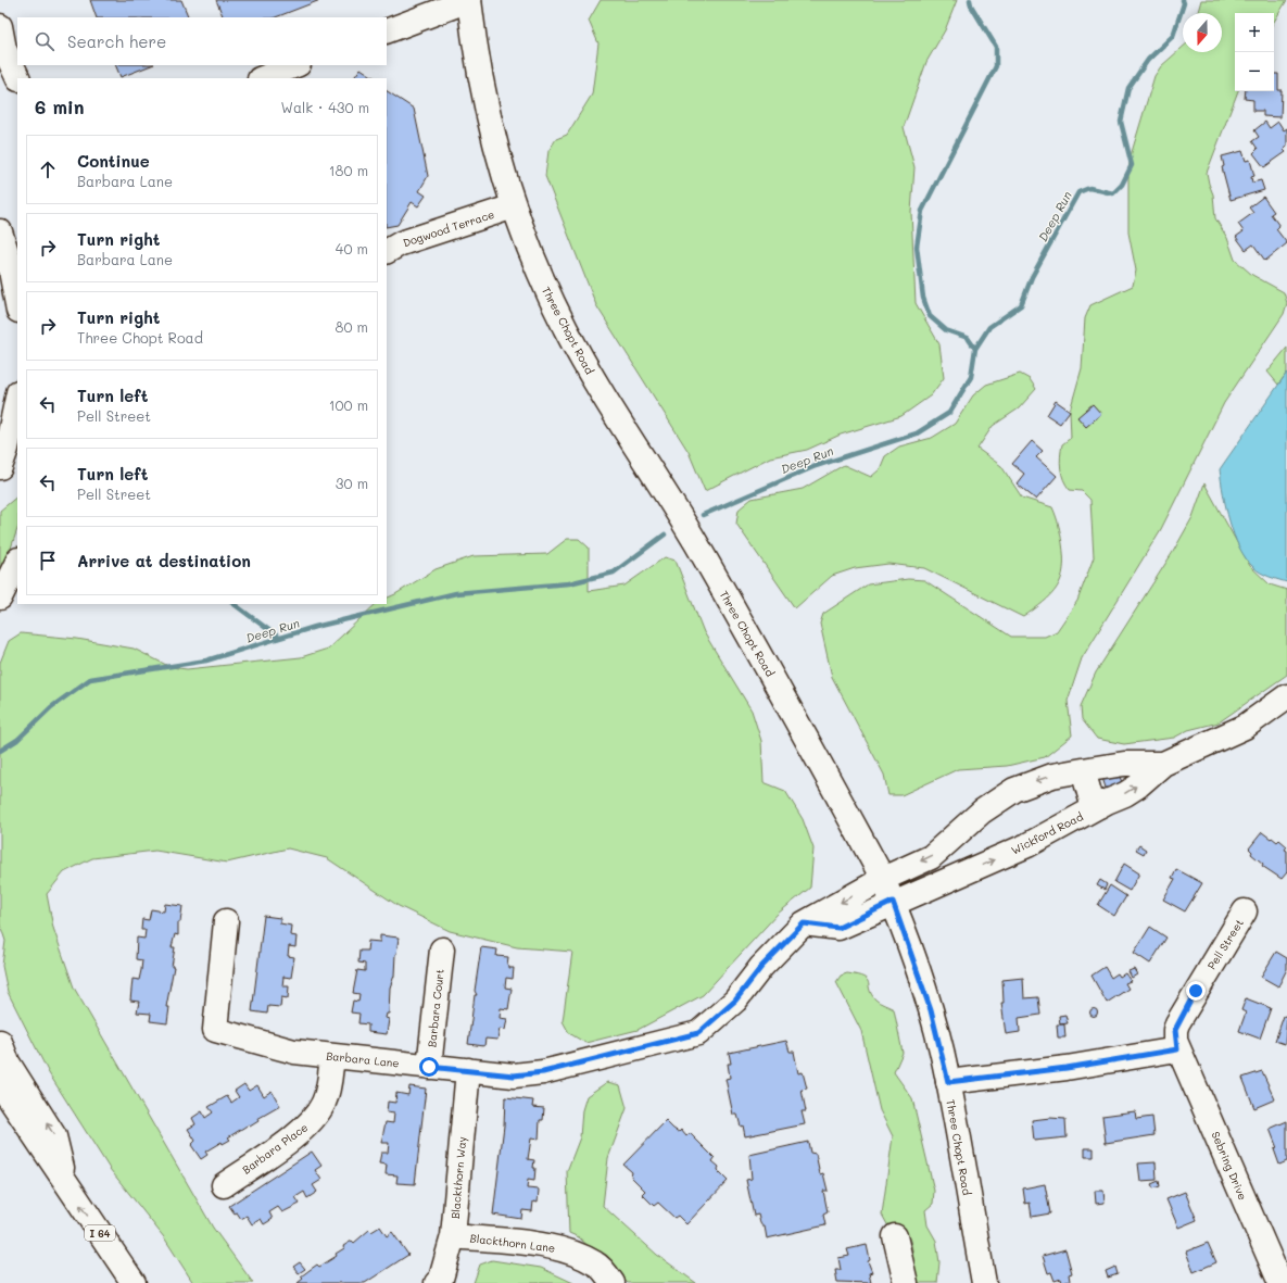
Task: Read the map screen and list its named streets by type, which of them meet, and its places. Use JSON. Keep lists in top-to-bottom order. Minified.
{"streets":{"main road":["Dogwood Terrace","Three Chopt Road","Wickford Road","Pell Street","Barbara Court","Barbara Lane","Barbara Place","Sebring Drive","Blackthorn Way","I 64","Blackthorn Lane"]},"crossings":[["Dogwood Terrace","Three Chopt Road"],["Three Chopt Road","Wickford Road"],["Three Chopt Road","Barbara Lane"],["Pell Street","Sebring Drive"],["Barbara Court","Barbara Lane"],["Barbara Lane","Barbara Place"],["Barbara Lane","Blackthorn Way"],["Blackthorn Way","Blackthorn Lane"]],"water":["Deep Run"],"north":"bottom","page":{"map_buttons":["+","−"],"search":"Search here","heading":["6 min","Walk · 430 m"],"list":[["Continue","Barbara Lane","180 m"],["Turn right","Barbara Lane","40 m"],["Turn right","Three Chopt Road","80 m"],["Turn left","Pell Street","100 m"],["Turn left","Pell Street","30 m"],"Arrive at destination"]}}
